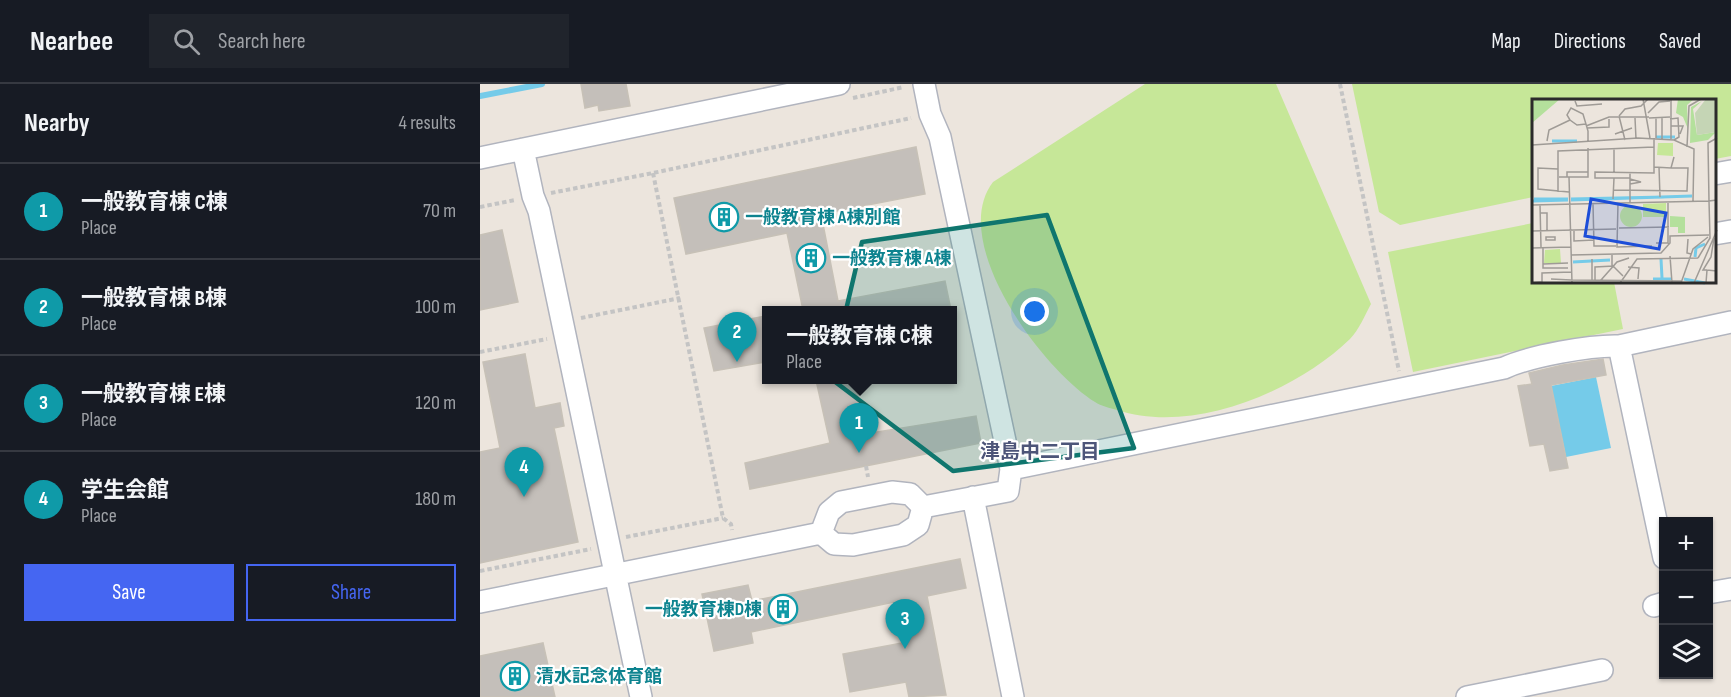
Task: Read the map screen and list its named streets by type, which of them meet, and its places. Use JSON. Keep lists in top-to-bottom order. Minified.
{"districts":["津島中二丁目"],"places":{"building":["一般教育棟 A棟別館","一般教育棟 A棟","一般教育棟D棟","清水記念体育館"]},"page":{"header":"Nearbee","search":"Search here","nav":["Map","Directions","Saved"],"heading":["Nearby","4 results"],"list":[{"mark":"1","name":"一般教育棟 C棟","note":"Place","value":"70 m"},{"mark":"2","name":"一般教育棟 B棟","note":"Place","value":"100 m"},{"mark":"3","name":"一般教育棟 E棟","note":"Place","value":"120 m"},{"mark":"4","name":"学生会館","note":"Place","value":"180 m"}],"popup":["一般教育棟 C棟","Place"],"pins":["2","1","4","3"],"map_buttons":["+","−"],"buttons":["Save","Share"]}}
